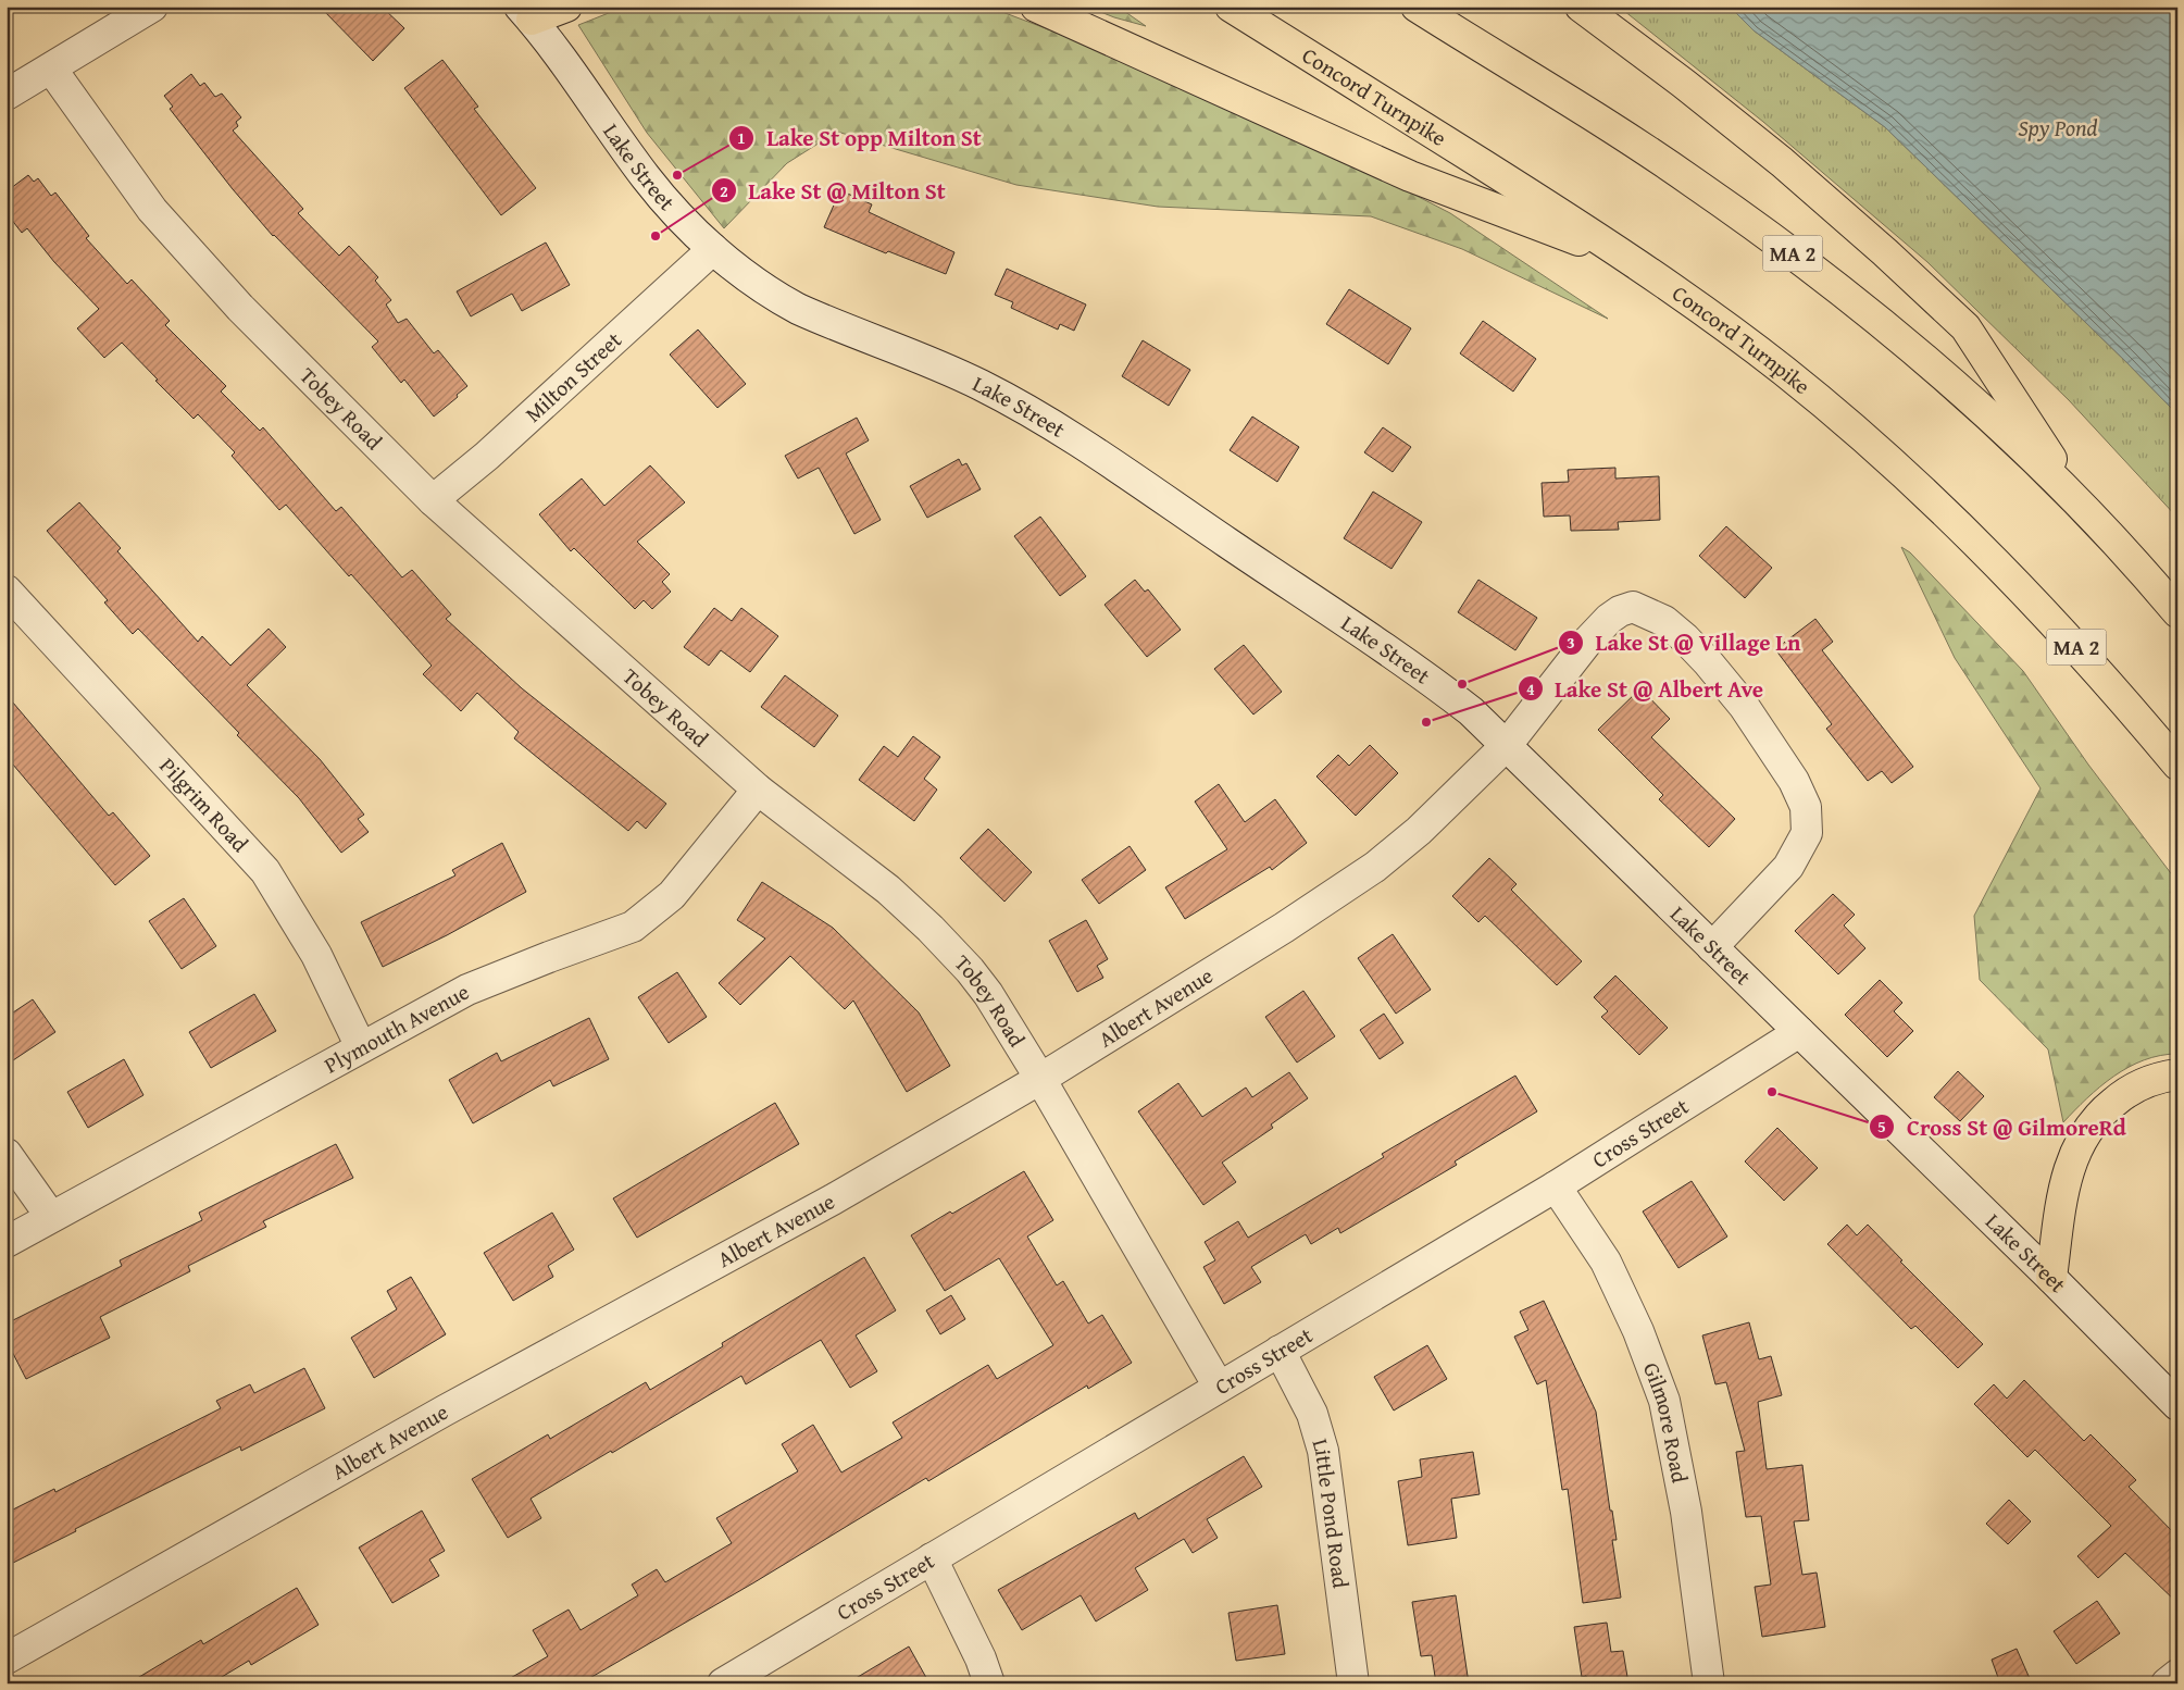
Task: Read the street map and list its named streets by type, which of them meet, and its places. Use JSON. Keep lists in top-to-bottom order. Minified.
{"streets":{"highway":["Concord Turnpike","MA 2"],"street":["Lake Street","Milton Street","Tobey Road","Pilgrim Road","Albert Avenue","Plymouth Avenue","Cross Street","Gilmore Road","Little Pond Road"]},"crossings":[["Lake Street","Milton Street"],["Lake Street","Albert Avenue"],["Lake Street","Cross Street"],["Milton Street","Tobey Road"],["Tobey Road","Albert Avenue"],["Tobey Road","Plymouth Avenue"],["Tobey Road","Cross Street"],["Pilgrim Road","Plymouth Avenue"],["Cross Street","Gilmore Road"],["Cross Street","Little Pond Road"]],"water":["Spy Pond"],"places":["Lake St opp Milton St","Lake St @ Milton St","Lake St @ Village Ln","Lake St @ Albert Ave","Cross St @ GilmoreRd"]}
